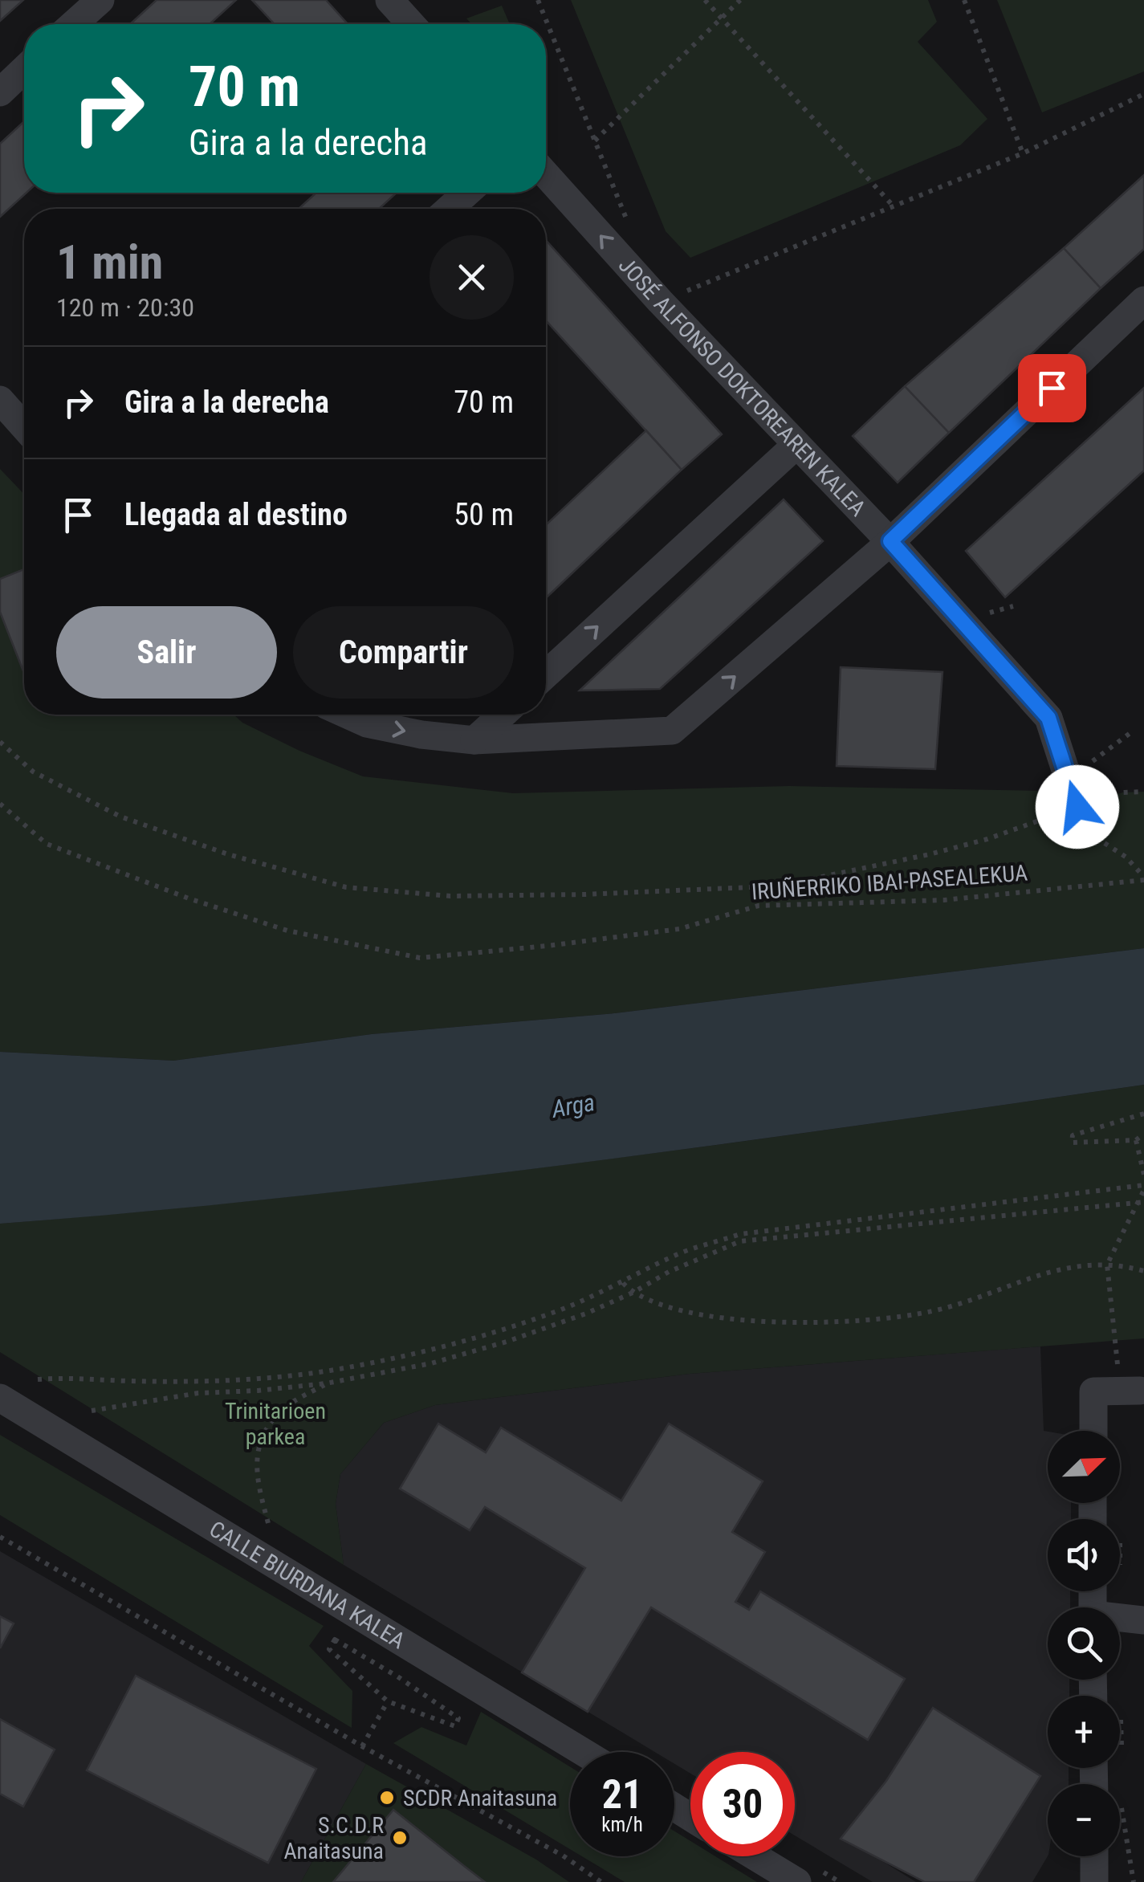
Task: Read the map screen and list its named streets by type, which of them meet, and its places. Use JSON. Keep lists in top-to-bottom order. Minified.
{"streets":{"street":["JOSÉ ALFONSO DOKTOREAREN KALEA","CALLE BIURDANA KALEA"],"path":["IRUÑERRIKO IBAI-PASEALEKUA"]},"water":["Arga"],"parks":["Trinitarioen parkea"],"places":["SCDR Anaitasuna","S.C.D.R Anaitasuna"],"north":"top right","page":{"turn":["70 m","Gira a la derecha"],"heading":["1 min","120 m · 20:30"],"list":[{"name":"Gira a la derecha","value":"70 m"},{"name":"Llegada al destino","value":"50 m"}],"buttons":["Salir","Compartir"],"map_buttons":["+","−"],"speed":"21 km/h","limit":"30"}}
